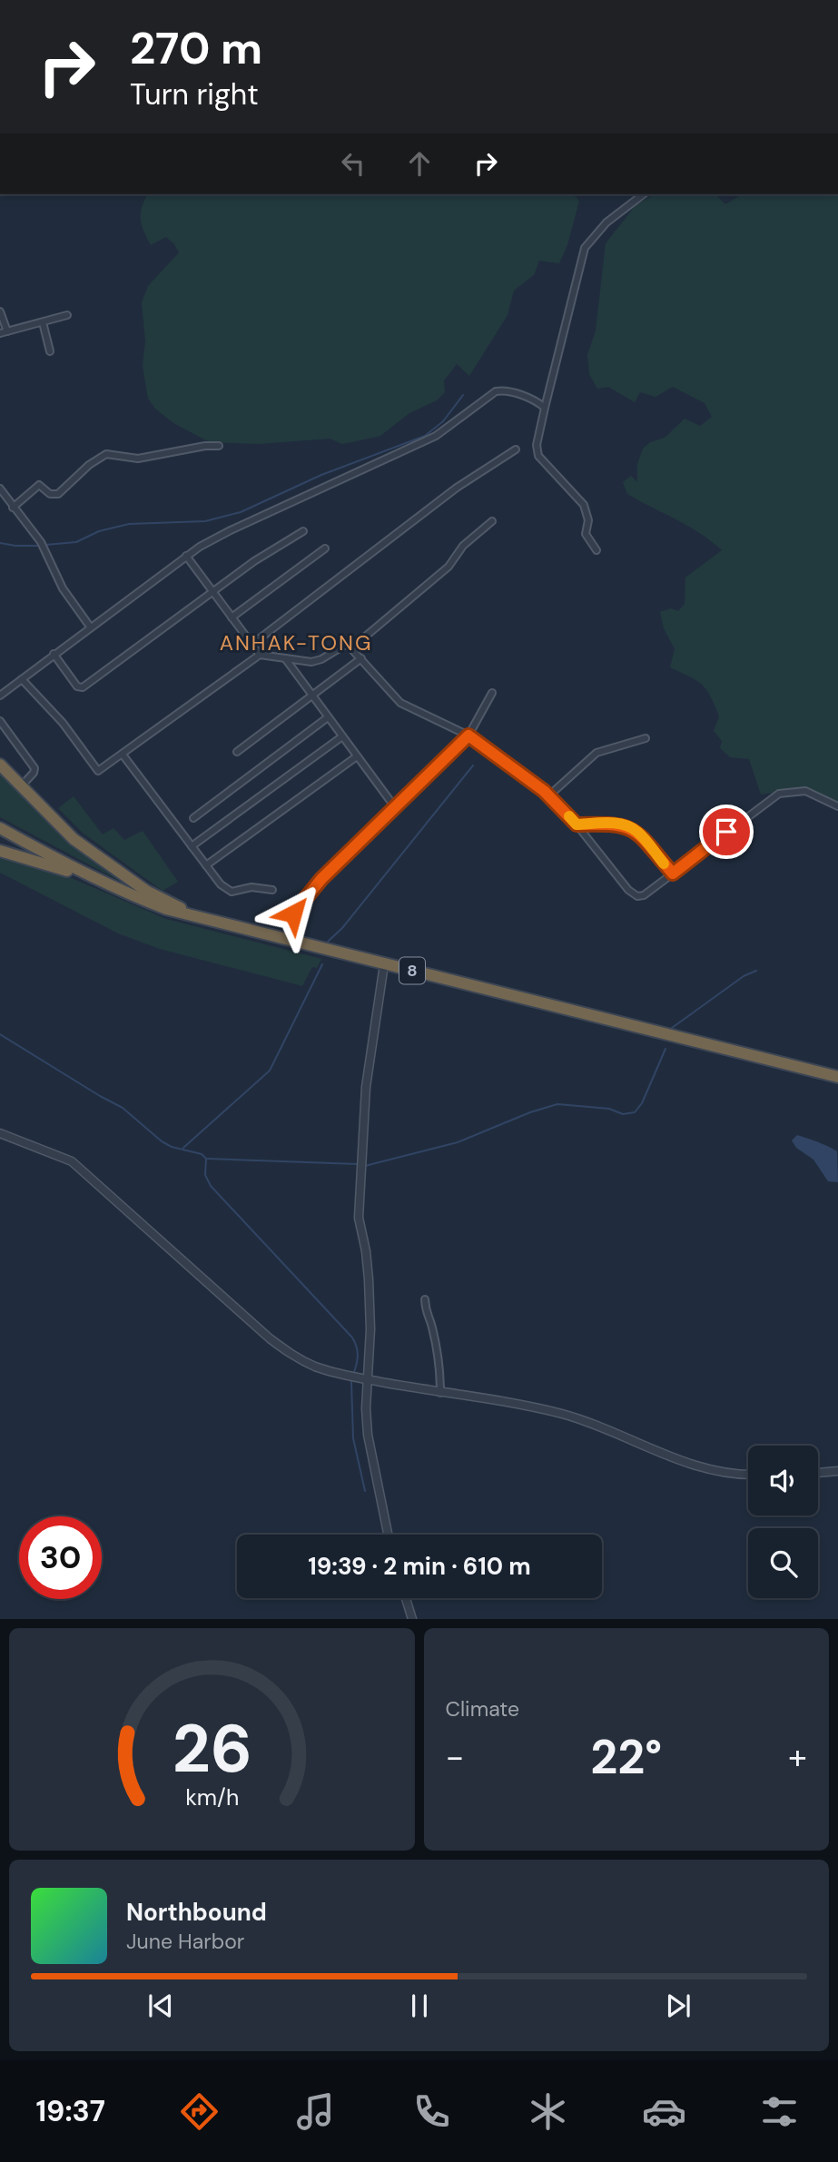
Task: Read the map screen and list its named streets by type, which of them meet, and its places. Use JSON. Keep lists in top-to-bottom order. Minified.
{"streets":{"highway":["8"]},"districts":["ANHAK-TONG"],"page":{"turn":["270 m","Turn right"],"limit":"30","trip":"19:39 · 2 min · 610 m","tile":"Climate","heat":["−","22°","+"],"song":["Northbound","June Harbor"],"tabs":"19:37","gauge":["26","km/h"]}}
